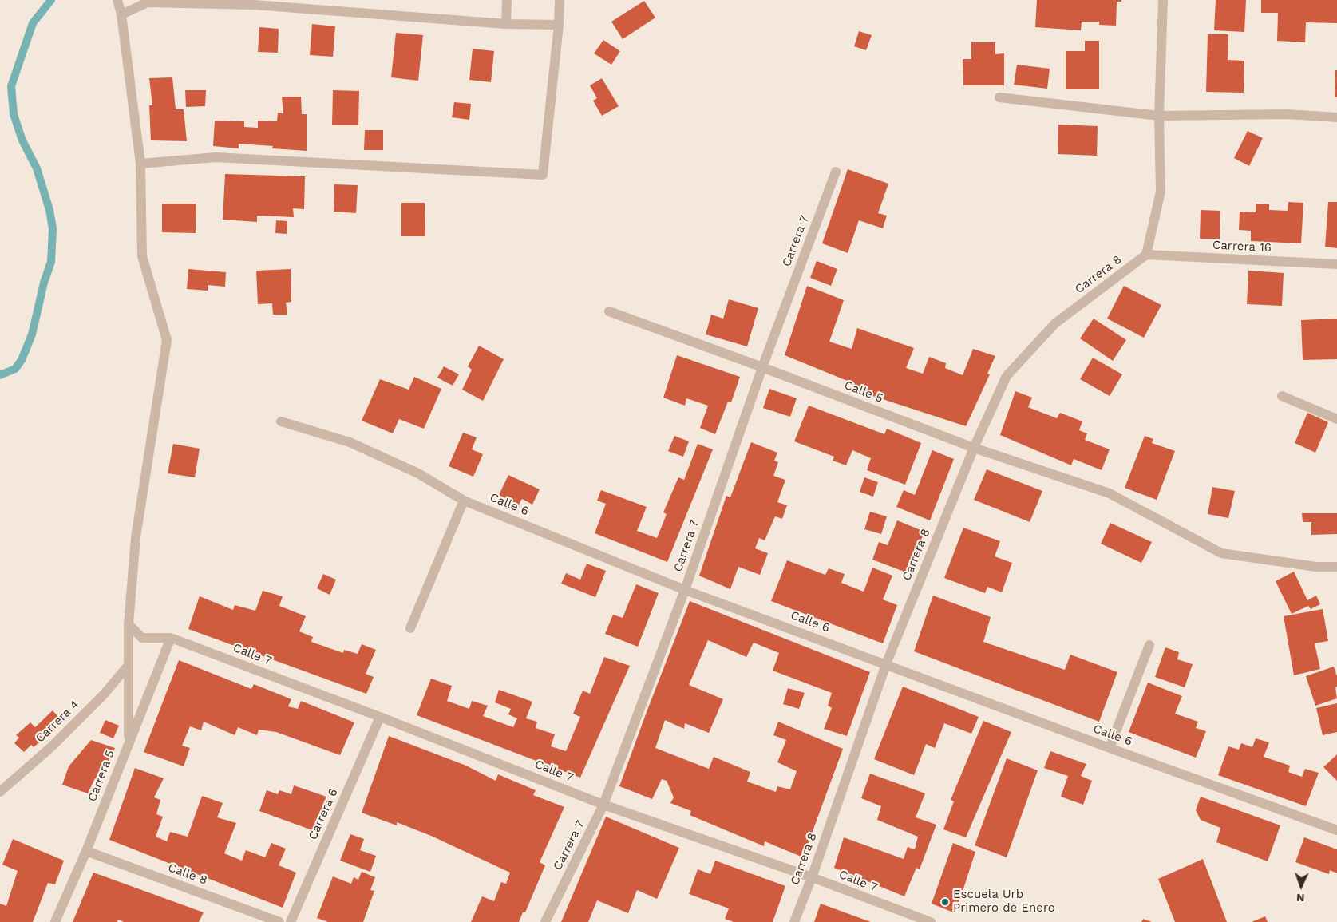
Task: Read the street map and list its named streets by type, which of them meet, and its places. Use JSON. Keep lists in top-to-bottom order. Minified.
{"streets":{"street":["Carrera 7","Carrera 16","Carrera 8","Calle 5","Calle 6","Calle 7","Carrera 4","Carrera 5","Carrera 6","Calle 8"]},"crossings":[["Carrera 7","Calle 5"],["Carrera 7","Calle 6"],["Carrera 7","Calle 7"],["Carrera 16","Carrera 8"],["Carrera 8","Calle 5"],["Carrera 8","Calle 6"],["Carrera 8","Calle 7"],["Calle 7","Carrera 5"],["Calle 7","Carrera 6"],["Carrera 5","Calle 8"]],"places":["Escuela Urb Primero de Enero"],"north":"bottom"}
